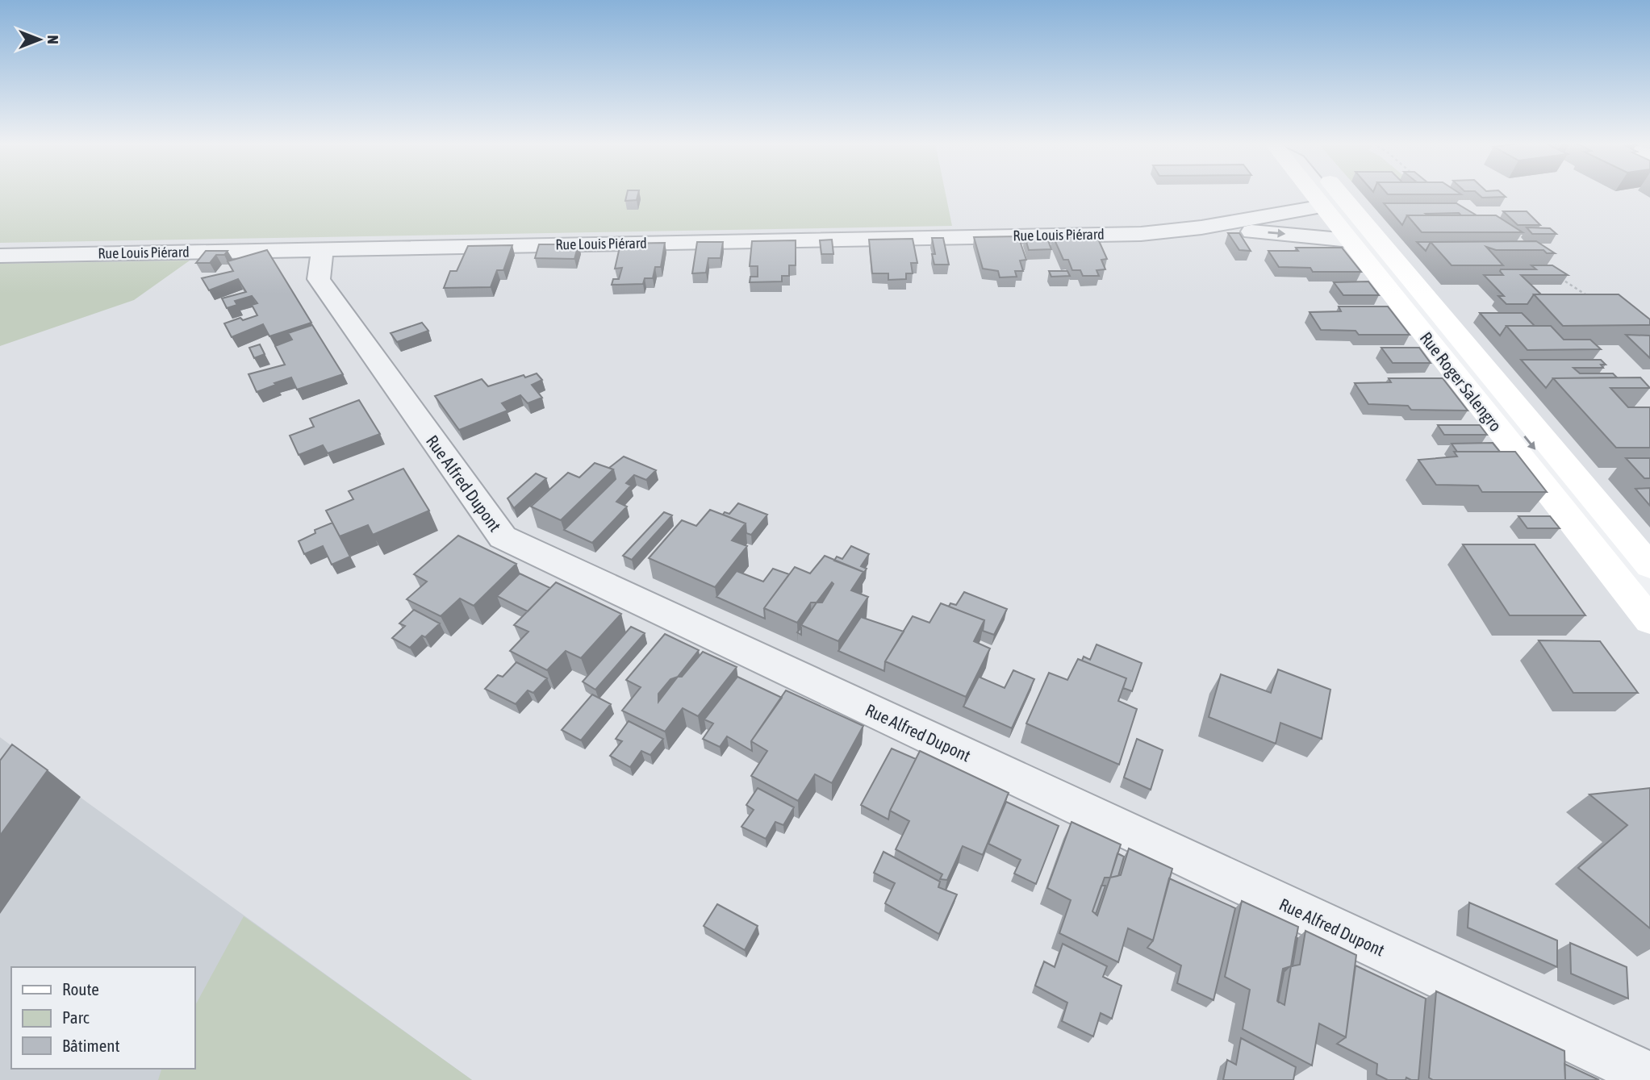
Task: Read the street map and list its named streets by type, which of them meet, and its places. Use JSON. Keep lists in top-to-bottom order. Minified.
{"streets":{"main road":["Rue Roger Salengro"],"street":["Rue Louis Piérard","Rue Alfred Dupont"]},"crossings":[["Rue Louis Piérard","Rue Roger Salengro"],["Rue Louis Piérard","Rue Alfred Dupont"]],"legend":["Route","Parc","Bâtiment"],"north":"right"}
